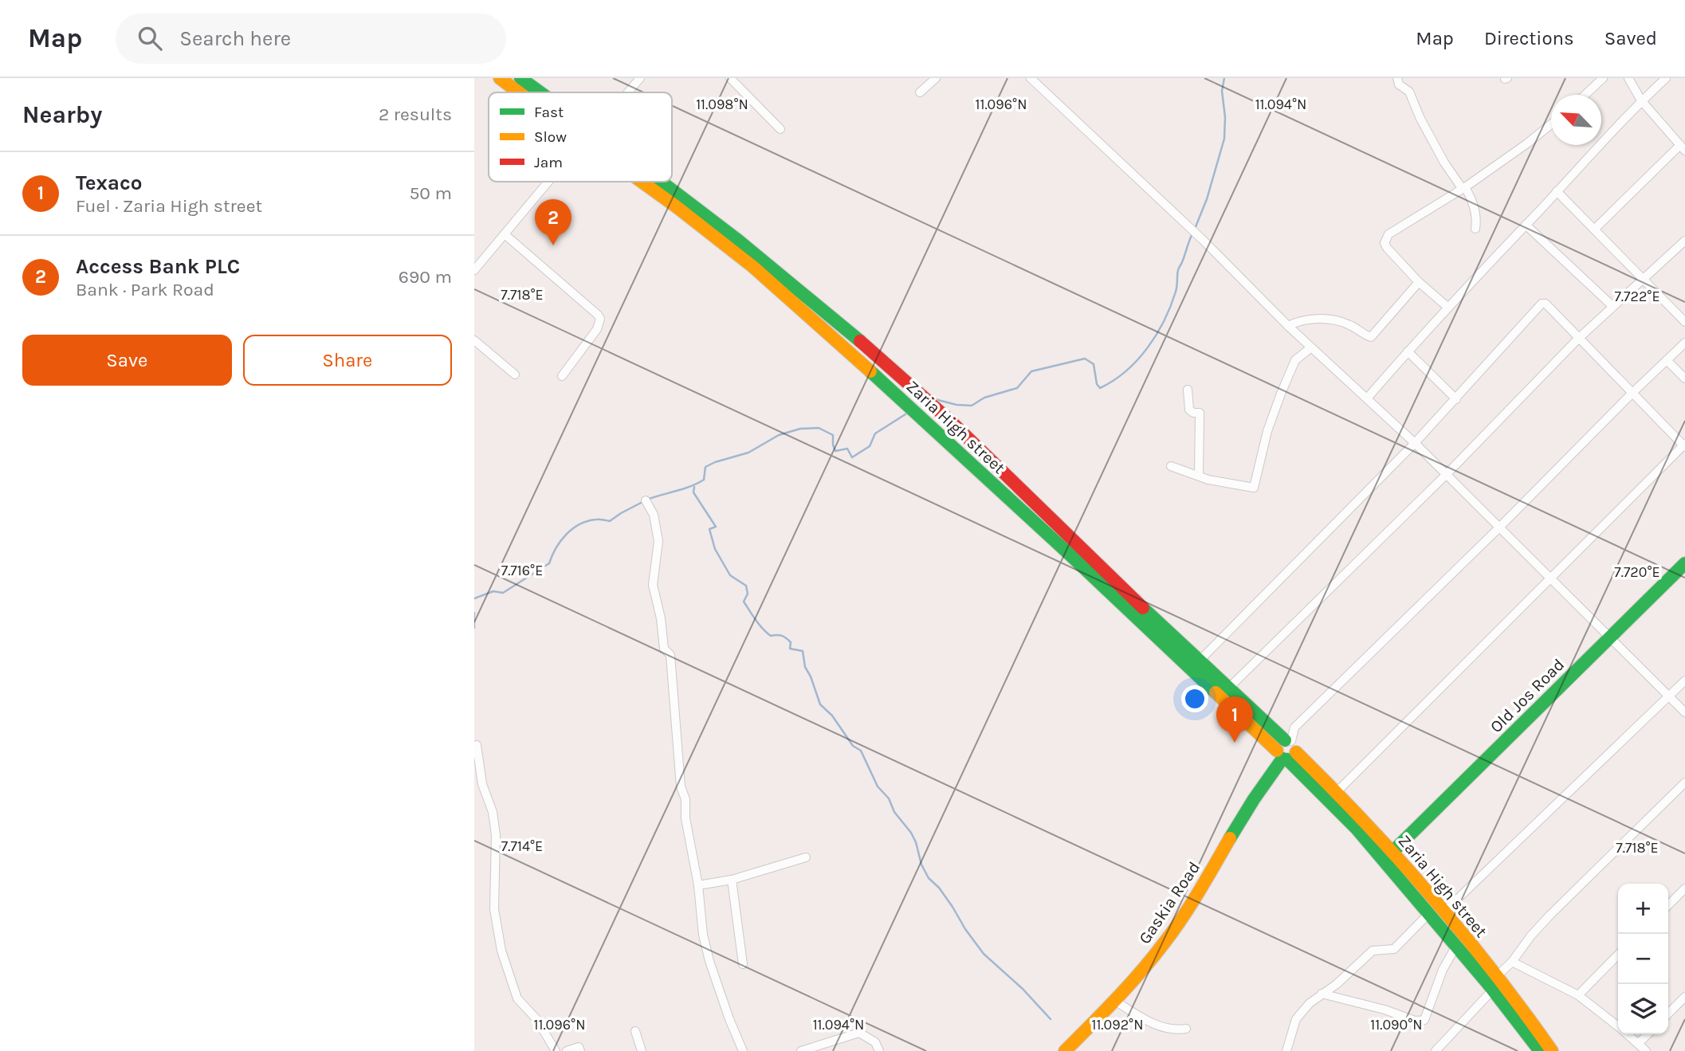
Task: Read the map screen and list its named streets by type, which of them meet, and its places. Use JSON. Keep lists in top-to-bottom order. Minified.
{"streets":{"main road":["Zaria High street","Old Jos Road","Gaskia Road"]},"crossings":[["Zaria High street","Old Jos Road"],["Zaria High street","Gaskia Road"]],"legend":["Fast","Slow","Jam"],"north":"top left","page":{"header":"Map","search":"Search here","nav":["Map","Directions","Saved"],"heading":["Nearby","2 results"],"list":[{"mark":"1","name":"Texaco","note":"Fuel · Zaria High street","value":"50 m"},{"mark":"2","name":"Access Bank PLC","note":"Bank · Park Road","value":"690 m"}],"pins":["2","1"],"buttons":["Save","Share"],"map_buttons":["+","−"]},"coordinates":["11.098°N","11.096°N","11.094°N","7.718°E","7.722°E","7.716°E","7.720°E","7.714°E","11.092°N","11.090°N"]}
